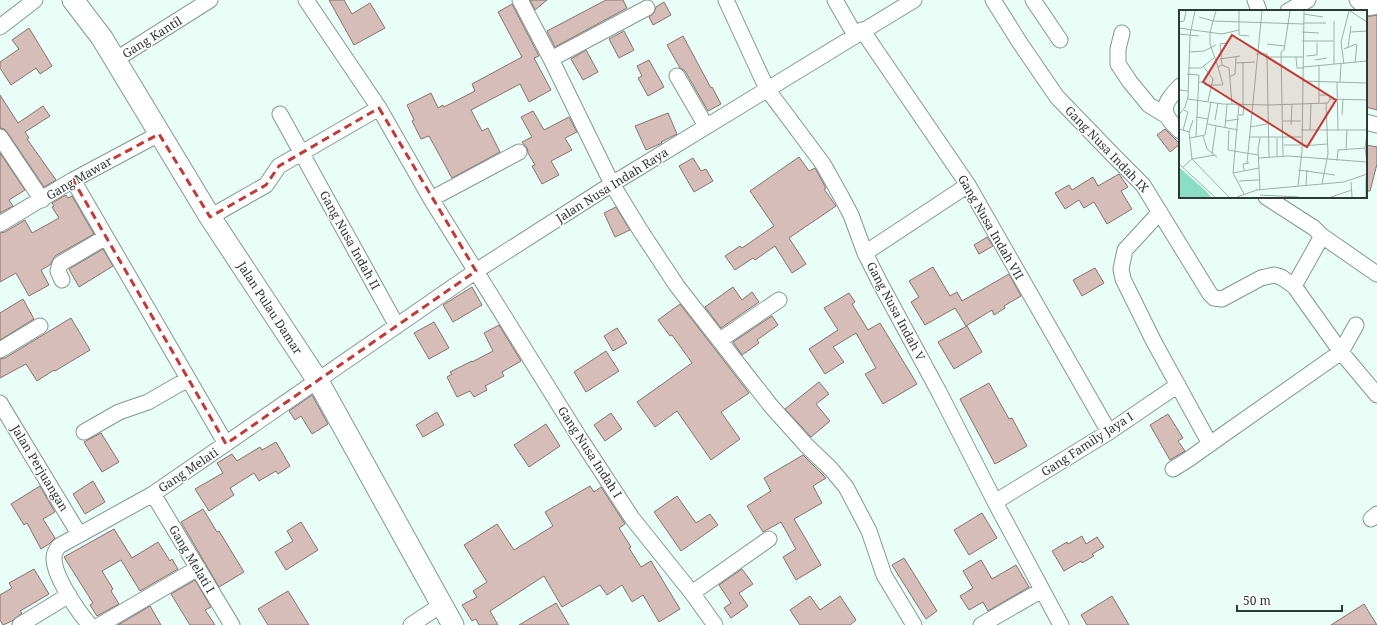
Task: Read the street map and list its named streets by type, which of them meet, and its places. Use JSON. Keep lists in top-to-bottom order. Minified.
{"streets":{"street":["Gang Kantil","Gang Nusa Indah IX","Gang Mawar","Jalan Nusa Indah Raya","Gang Nusa Indah VII","Gang Nusa Indah II","Jalan Pulau Damar","Gang Nusa Indah V","Gang Family Jaya I","Gang Nusa Indah I","Jalan Perjuangan","Gang Melati","Gang Melati I"]},"crossings":[["Gang Kantil","Jalan Pulau Damar"],["Gang Mawar","Jalan Pulau Damar"],["Jalan Nusa Indah Raya","Gang Nusa Indah VII"],["Jalan Nusa Indah Raya","Gang Nusa Indah II"],["Jalan Nusa Indah Raya","Jalan Pulau Damar"],["Jalan Nusa Indah Raya","Gang Nusa Indah V"],["Jalan Nusa Indah Raya","Gang Nusa Indah I"],["Jalan Nusa Indah Raya","Gang Melati"],["Gang Nusa Indah VII","Gang Family Jaya I"],["Jalan Pulau Damar","Gang Melati"],["Gang Nusa Indah V","Gang Family Jaya I"],["Jalan Perjuangan","Gang Melati"],["Gang Melati","Gang Melati I"]],"scale_bar":"50 m"}
